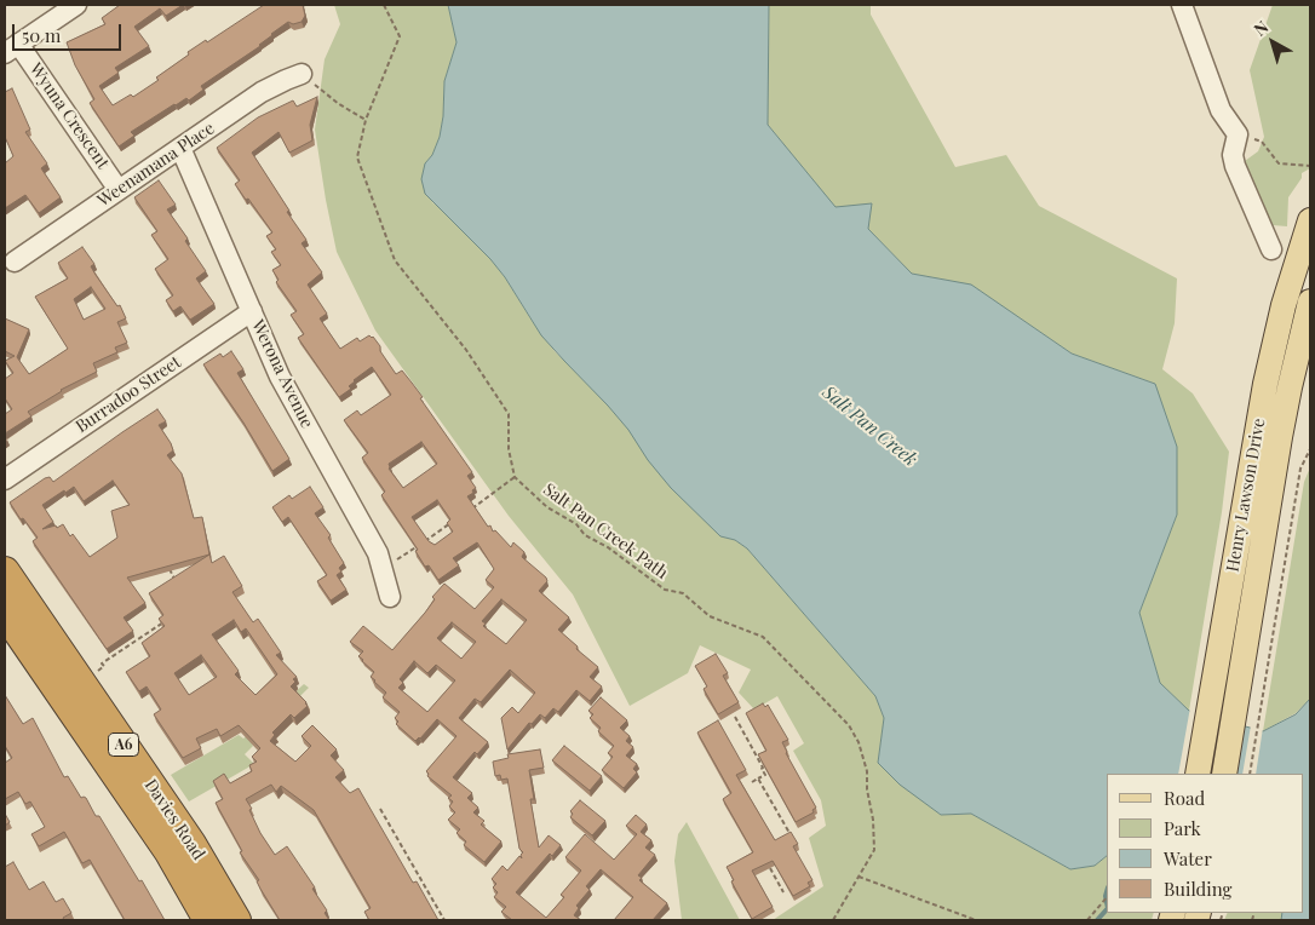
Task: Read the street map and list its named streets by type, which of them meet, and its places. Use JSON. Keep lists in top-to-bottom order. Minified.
{"streets":{"highway":["A6","Davies Road"],"main road":["Henry Lawson Drive"],"street":["Wyuna Crescent","Weenamana Place","Werona Avenue","Burradoo Street"],"path":["Salt Pan Creek Path"]},"crossings":[["Wyuna Crescent","Weenamana Place"],["Weenamana Place","Werona Avenue"],["Werona Avenue","Burradoo Street"]],"water":["Salt Pan Creek"],"legend":["Road","Park","Water","Building"],"scale_bar":"50 m","north":"top left"}
